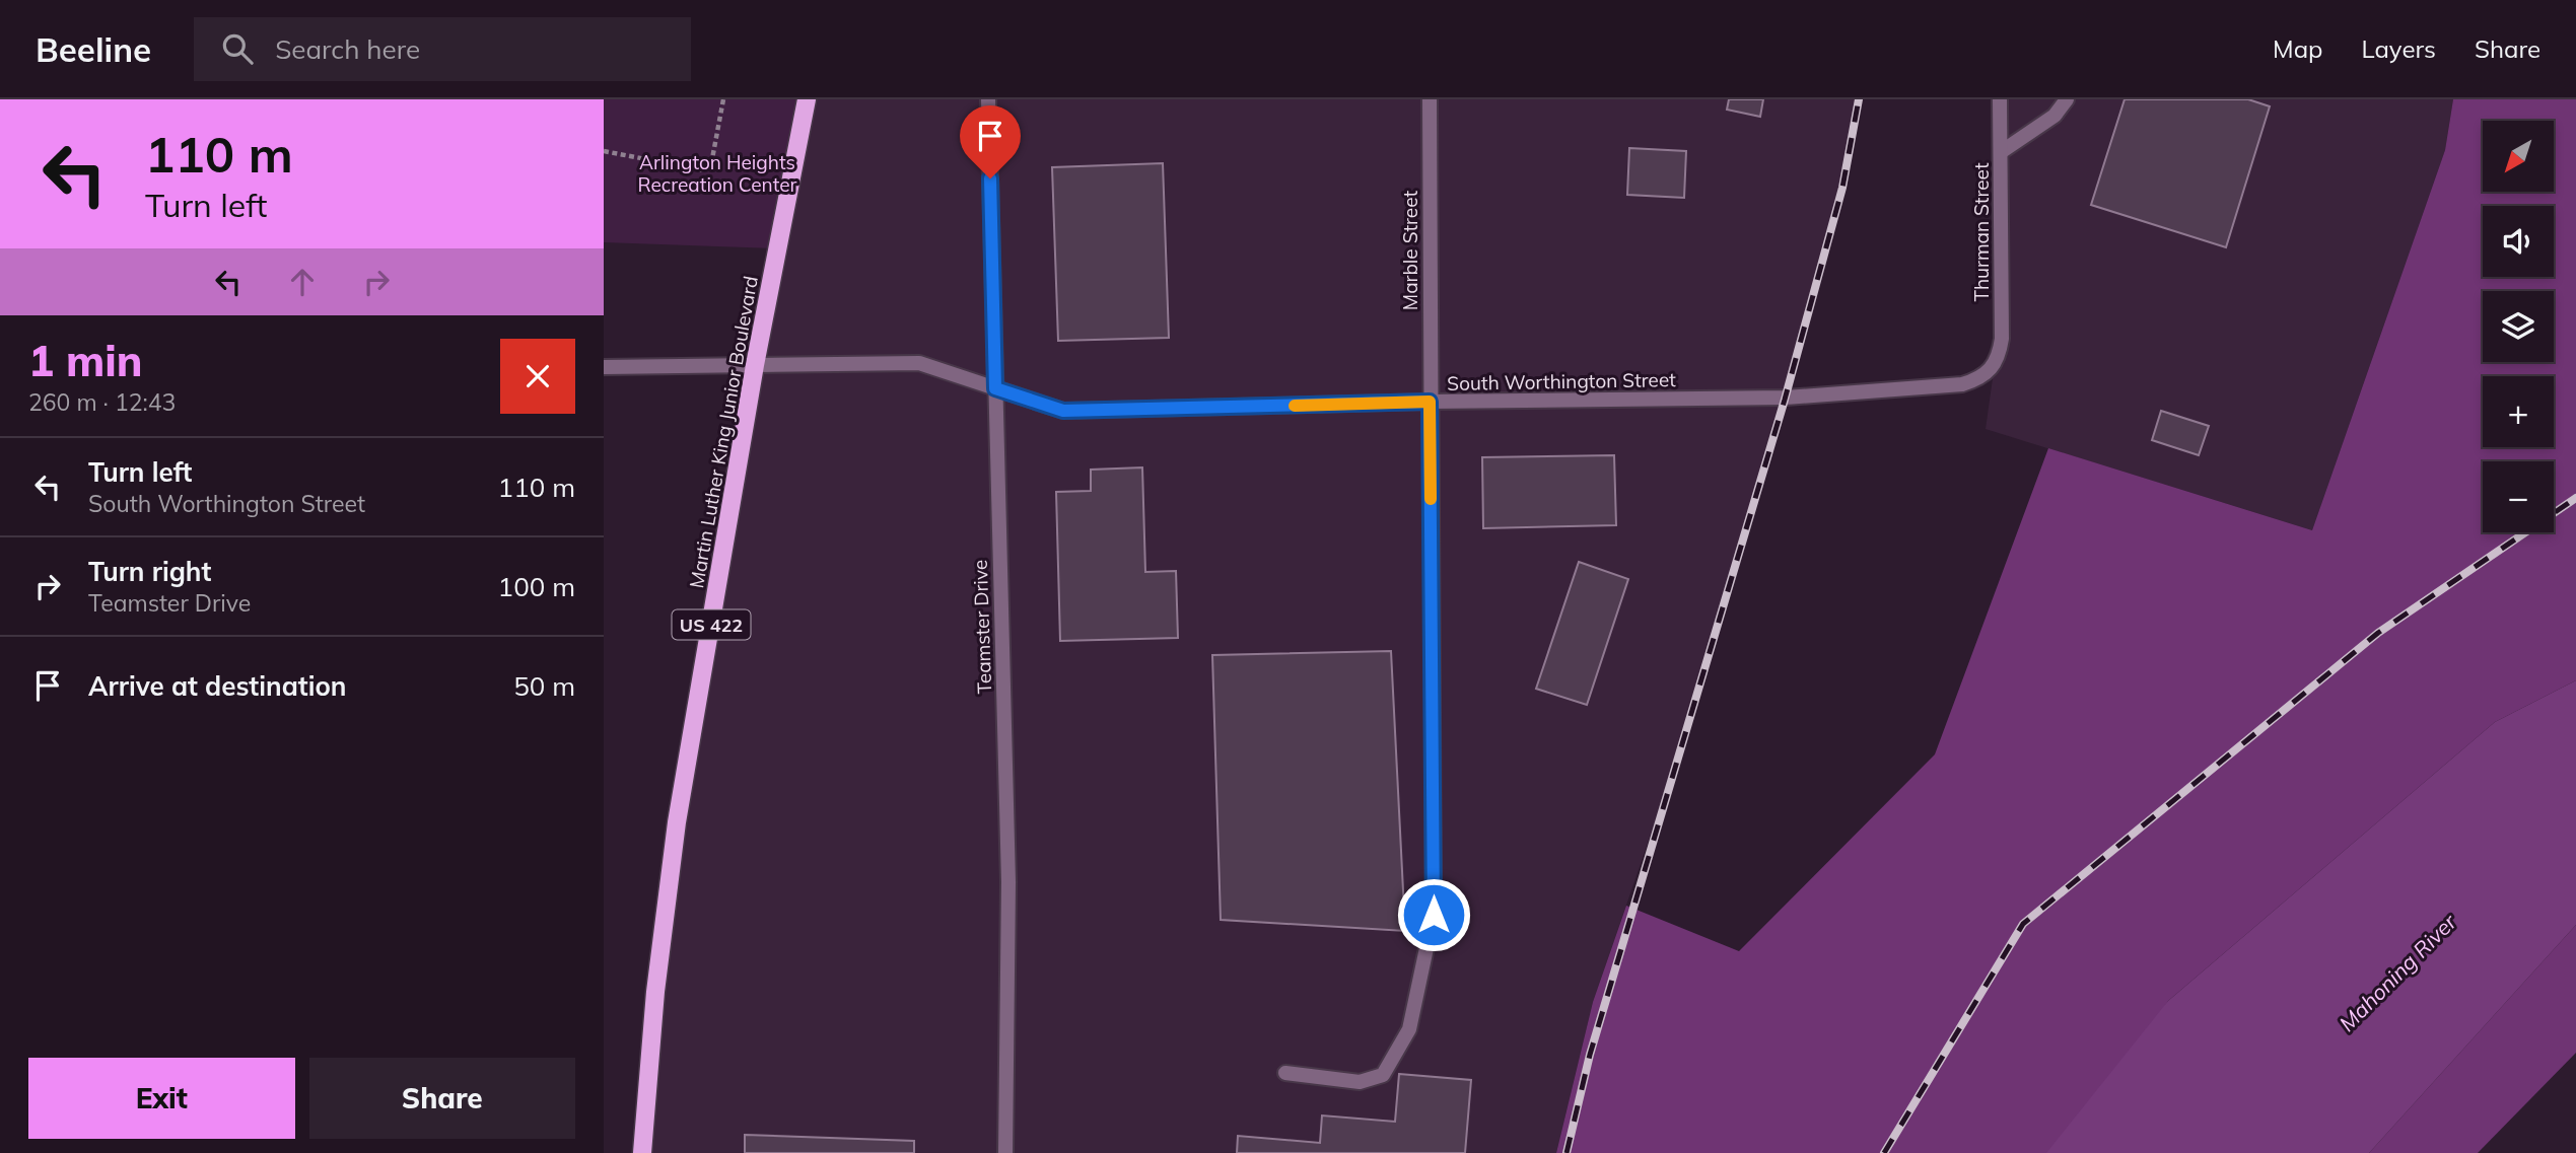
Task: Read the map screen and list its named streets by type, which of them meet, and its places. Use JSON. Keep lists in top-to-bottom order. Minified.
{"streets":{"main road":["Martin Luther King Junior Boulevard","US 422"],"street":["Thurman Street","Marble Street","South Worthington Street","Teamster Drive"]},"crossings":[["Thurman Street","South Worthington Street"],["Marble Street","South Worthington Street"],["South Worthington Street","Martin Luther King Junior Boulevard"],["South Worthington Street","Teamster Drive"]],"water":["Mahoning River"],"parks":["Arlington Heights Recreation Center"],"north":"bottom left","page":{"header":"Beeline","search":"Search here","nav":["Map","Layers","Share"],"turn":["110 m","Turn left"],"map_buttons":["+","−"],"heading":["1 min","260 m · 12:43"],"list":[{"name":"Turn left","note":"South Worthington Street","value":"110 m"},{"name":"Turn right","note":"Teamster Drive","value":"100 m"},{"name":"Arrive at destination","value":"50 m"}],"buttons":["Exit","Share"]}}
